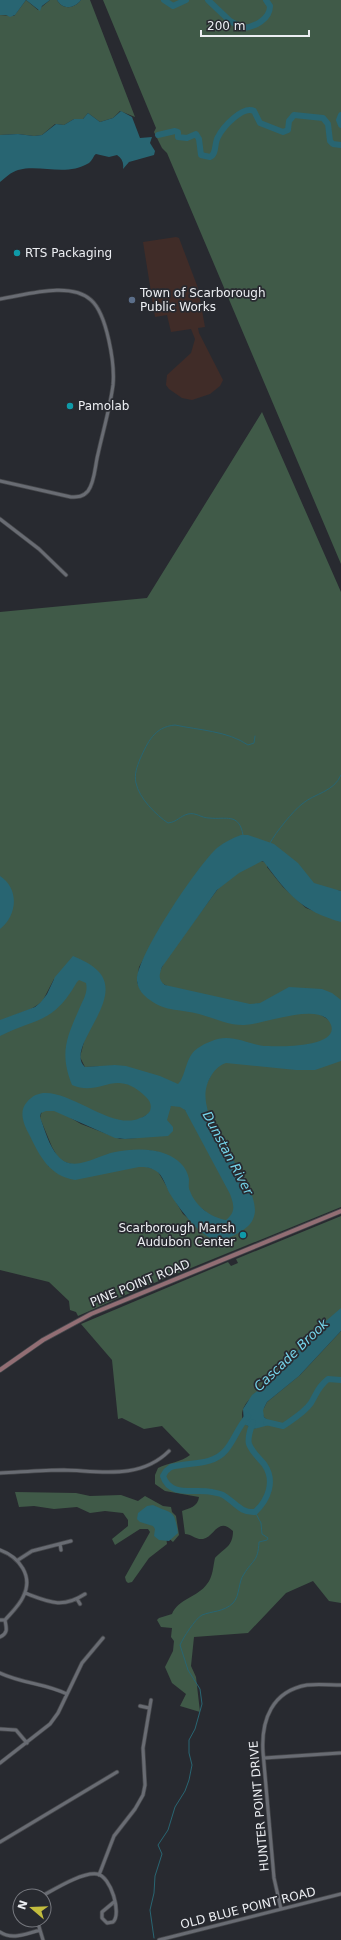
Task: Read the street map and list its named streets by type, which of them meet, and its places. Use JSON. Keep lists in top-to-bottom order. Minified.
{"streets":{"main road":["PINE POINT ROAD"],"street":["HUNTER POINT DRIVE","OLD BLUE POINT ROAD"]},"crossings":[["HUNTER POINT DRIVE","OLD BLUE POINT ROAD"]],"water":["Dunstan River","Cascade Brook"],"places":["RTS Packaging","Town of Scarborough Public Works","Pamolab","Scarborough Marsh Audubon Center"],"scale_bar":"200 m","north":"left"}
